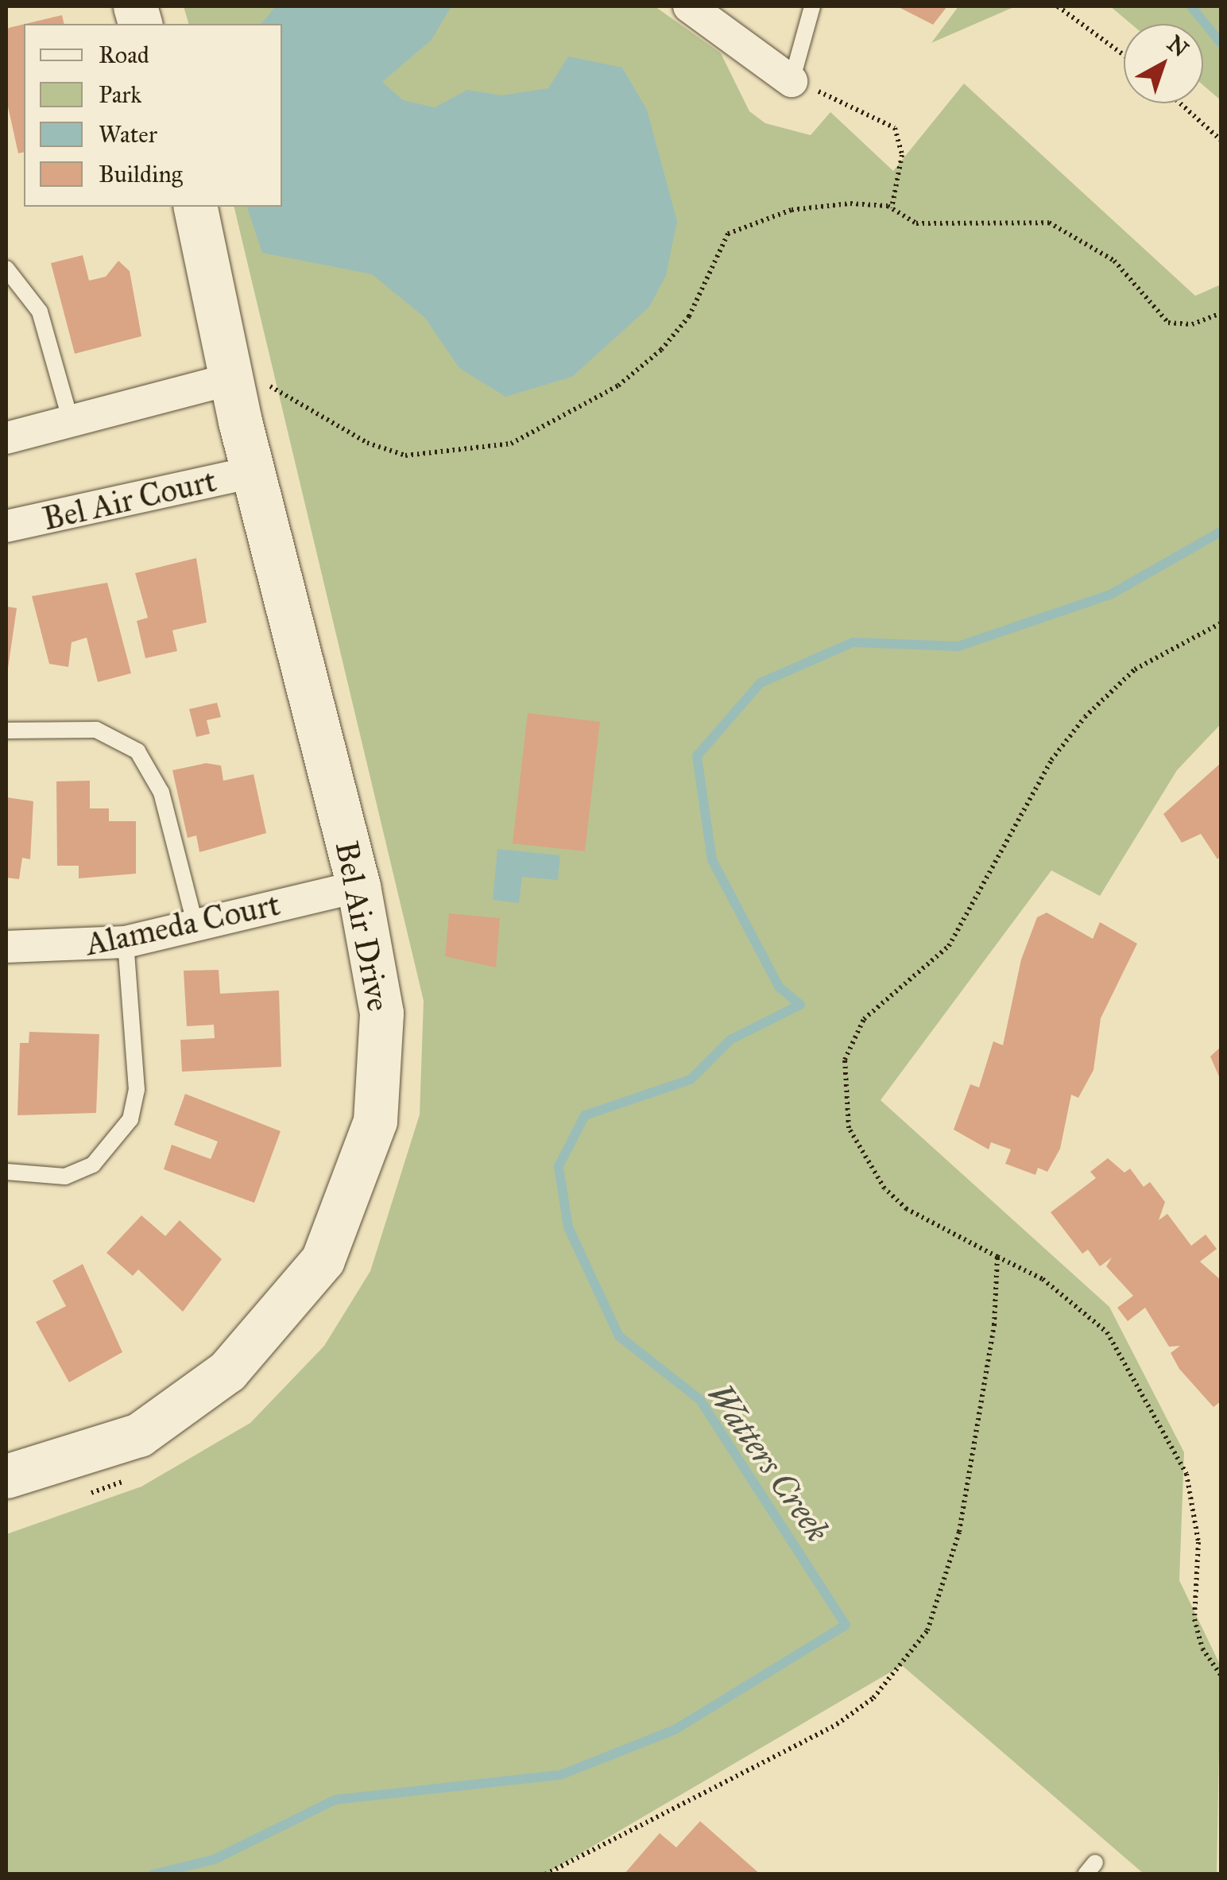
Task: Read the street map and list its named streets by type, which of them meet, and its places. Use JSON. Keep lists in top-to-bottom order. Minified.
{"streets":{"street":["Bel Air Court","Alameda Court","Bel Air Drive"]},"crossings":[["Bel Air Court","Bel Air Drive"],["Alameda Court","Bel Air Drive"]],"water":["Watters Creek"],"legend":["Road","Park","Water","Building"],"north":"top right"}
